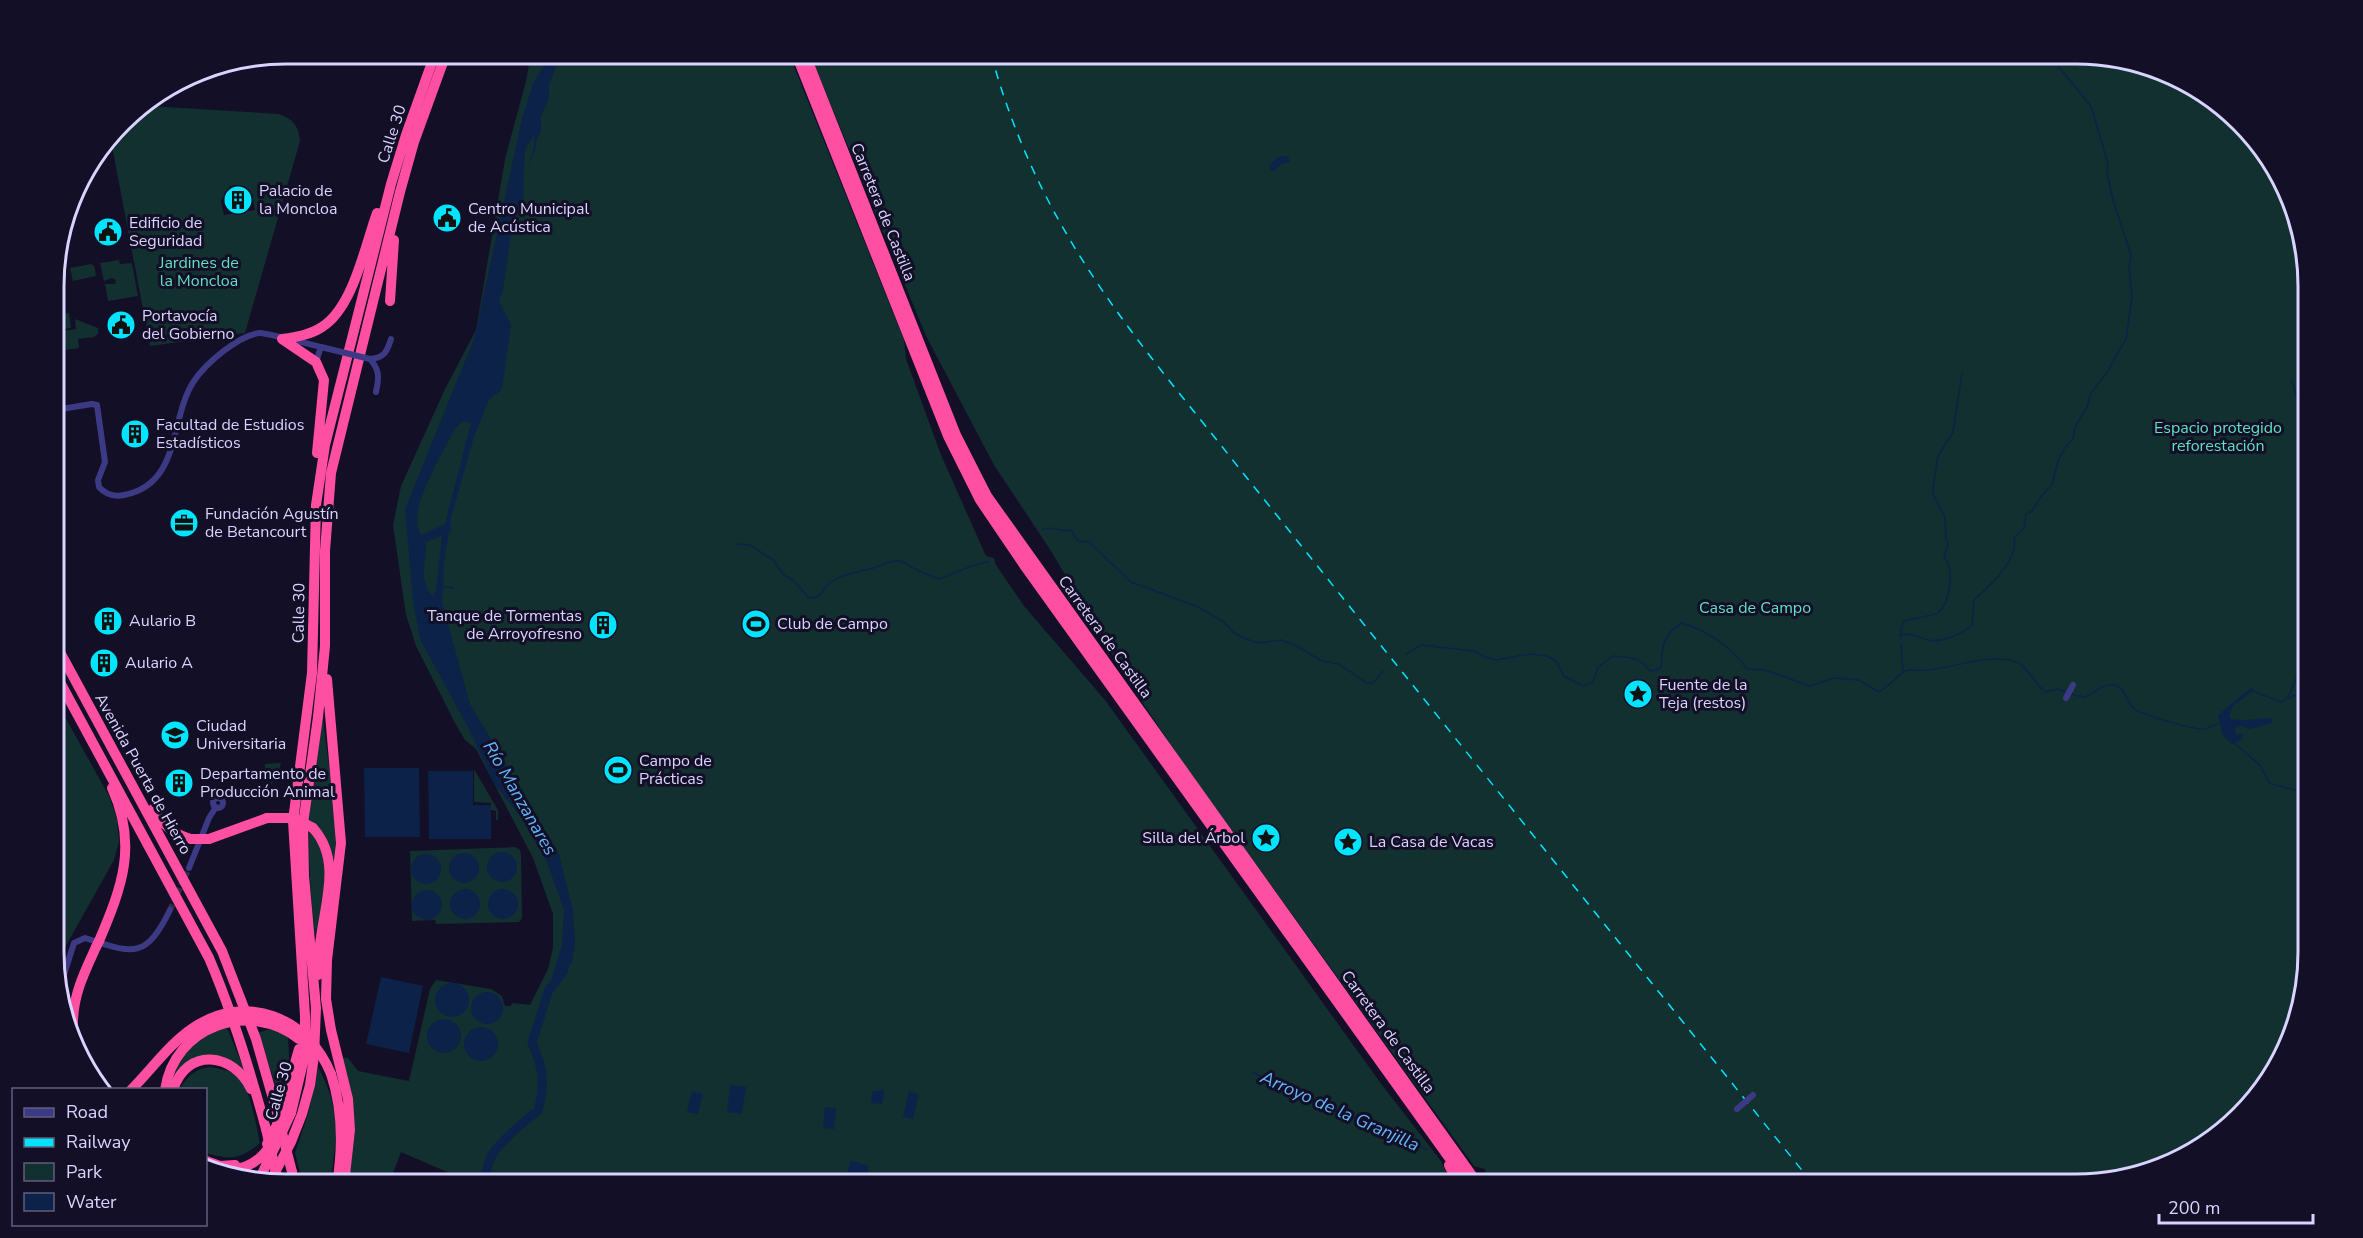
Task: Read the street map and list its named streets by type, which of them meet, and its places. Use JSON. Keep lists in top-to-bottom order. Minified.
{"streets":{"highway":["Calle 30","Carretera de Castilla","Avenida Puerta de Hierro"]},"water":["Río Manzanares","Arroyo de la Granjilla"],"parks":["Jardines de la Moncloa","Espacio protegido reforestación","Casa de Campo"],"places":{"building":["Palacio de la Moncloa","Facultad de Estudios Estadísticos","Aulario B","Tanque de Tormentas de Arroyofresno","Aulario A","Departamento de Producción Animal"],"public building":["Centro Municipal de Acústica","Edificio de Seguridad","Portavocía del Gobierno"],"office":["Fundación Agustín de Betancourt"],"sports":["Club de Campo","Campo de Prácticas"],"place":["Fuente de la Teja (restos)","Silla del Árbol","La Casa de Vacas"],"school or university":["Ciudad Universitaria"]},"legend":["Road","Railway","Park","Water"],"scale_bar":"200 m"}
